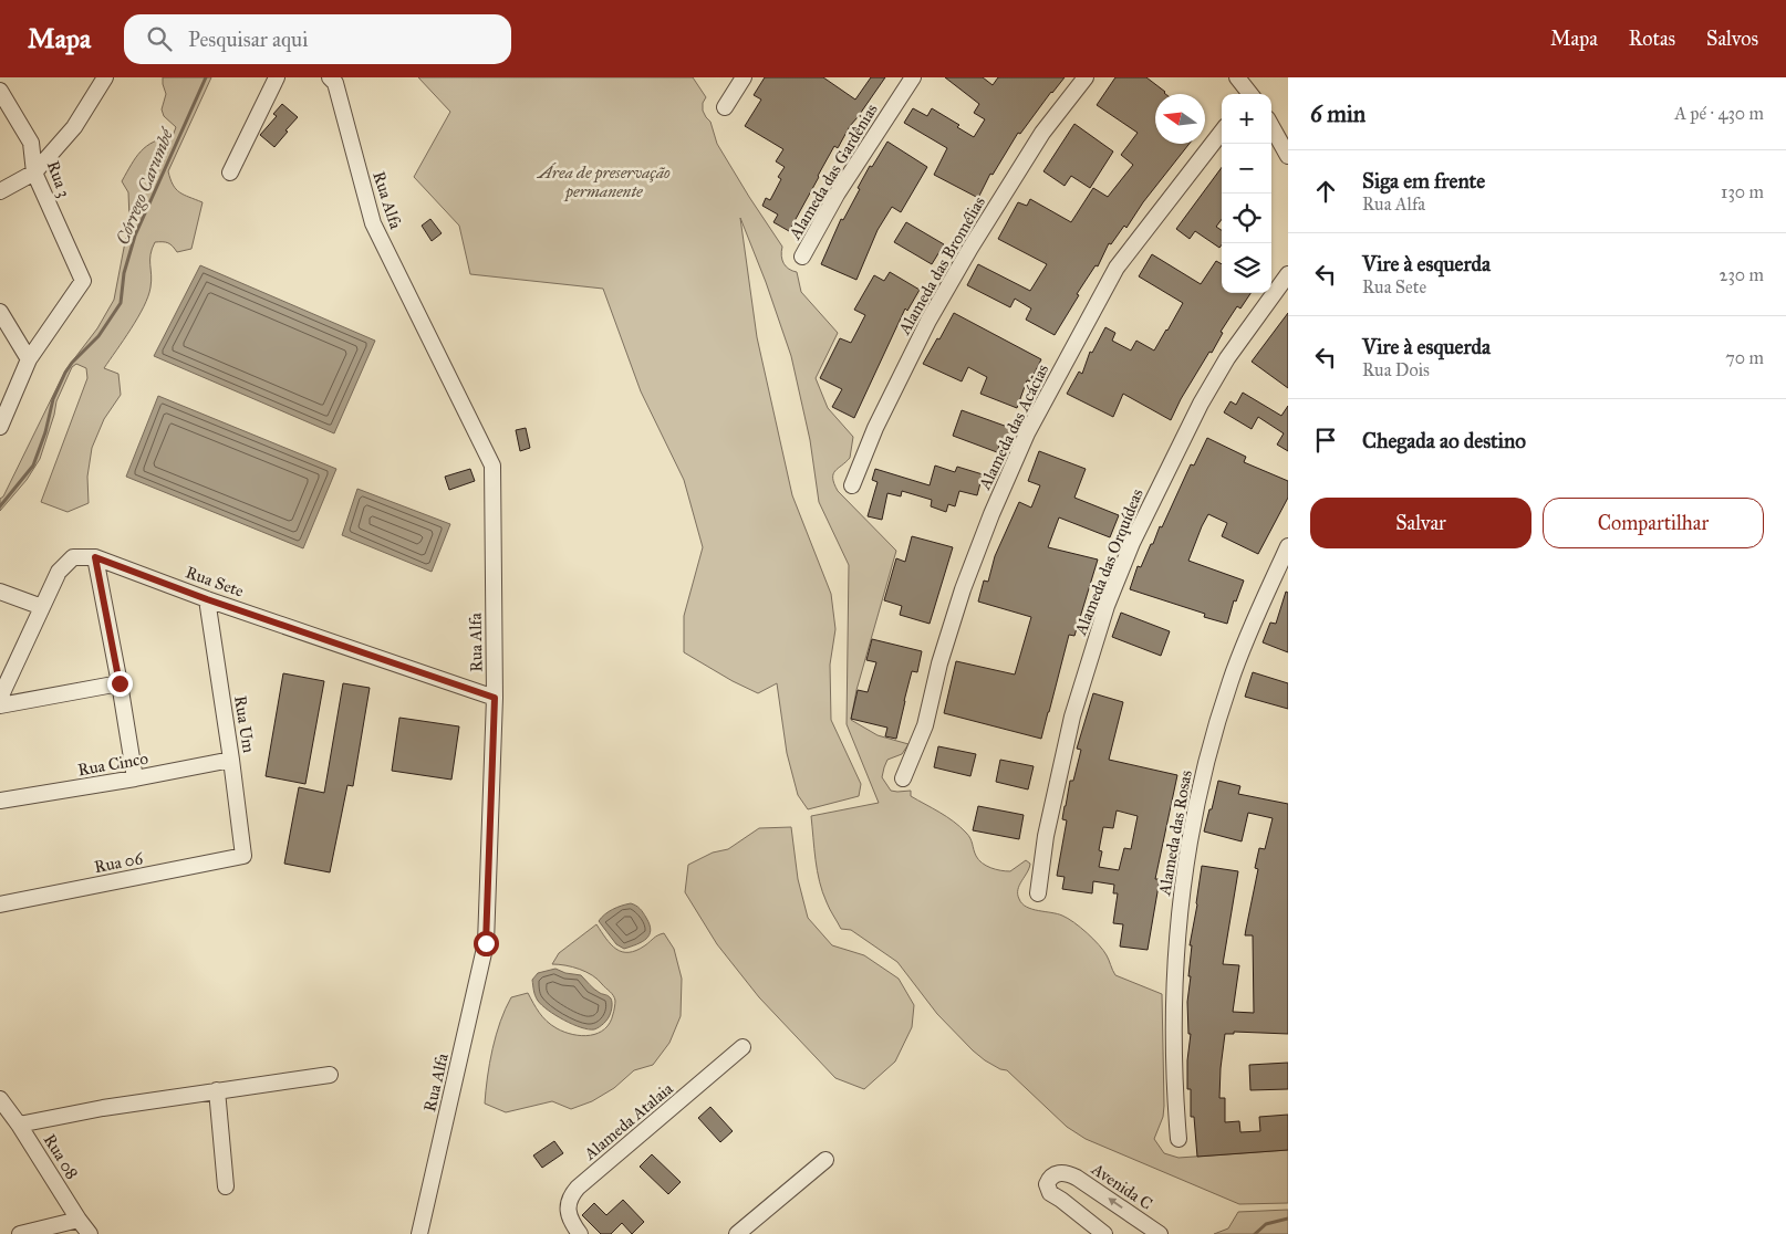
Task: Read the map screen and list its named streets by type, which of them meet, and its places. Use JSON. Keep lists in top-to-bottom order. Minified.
{"streets":{"street":["Alameda das Gardênias","Rua 3","Rua Alfa","Alameda das Bromélias","Alameda das Acácias","Alameda das Orquídeas","Rua Sete","Rua Um","Rua Cinco","Alameda das Rosas","Rua 06","Alameda Atalaia","Rua 08","Avenida C"]},"crossings":[["Rua Alfa","Rua Sete"],["Rua Sete","Rua Um"],["Rua Um","Rua Cinco"],["Rua Um","Rua 06"]],"water":["Córrego Carumbé"],"parks":["Área de preservação permanente"],"north":"left","page":{"header":"Mapa","search":"Pesquisar aqui","nav":["Mapa","Rotas","Salvos"],"heading":["6 min","A pé · 430 m"],"map_buttons":["+","−"],"list":[["Siga em frente","Rua Alfa","130 m"],["Vire à esquerda","Rua Sete","230 m"],["Vire à esquerda","Rua Dois","70 m"],"Chegada ao destino"],"buttons":["Salvar","Compartilhar"]}}
